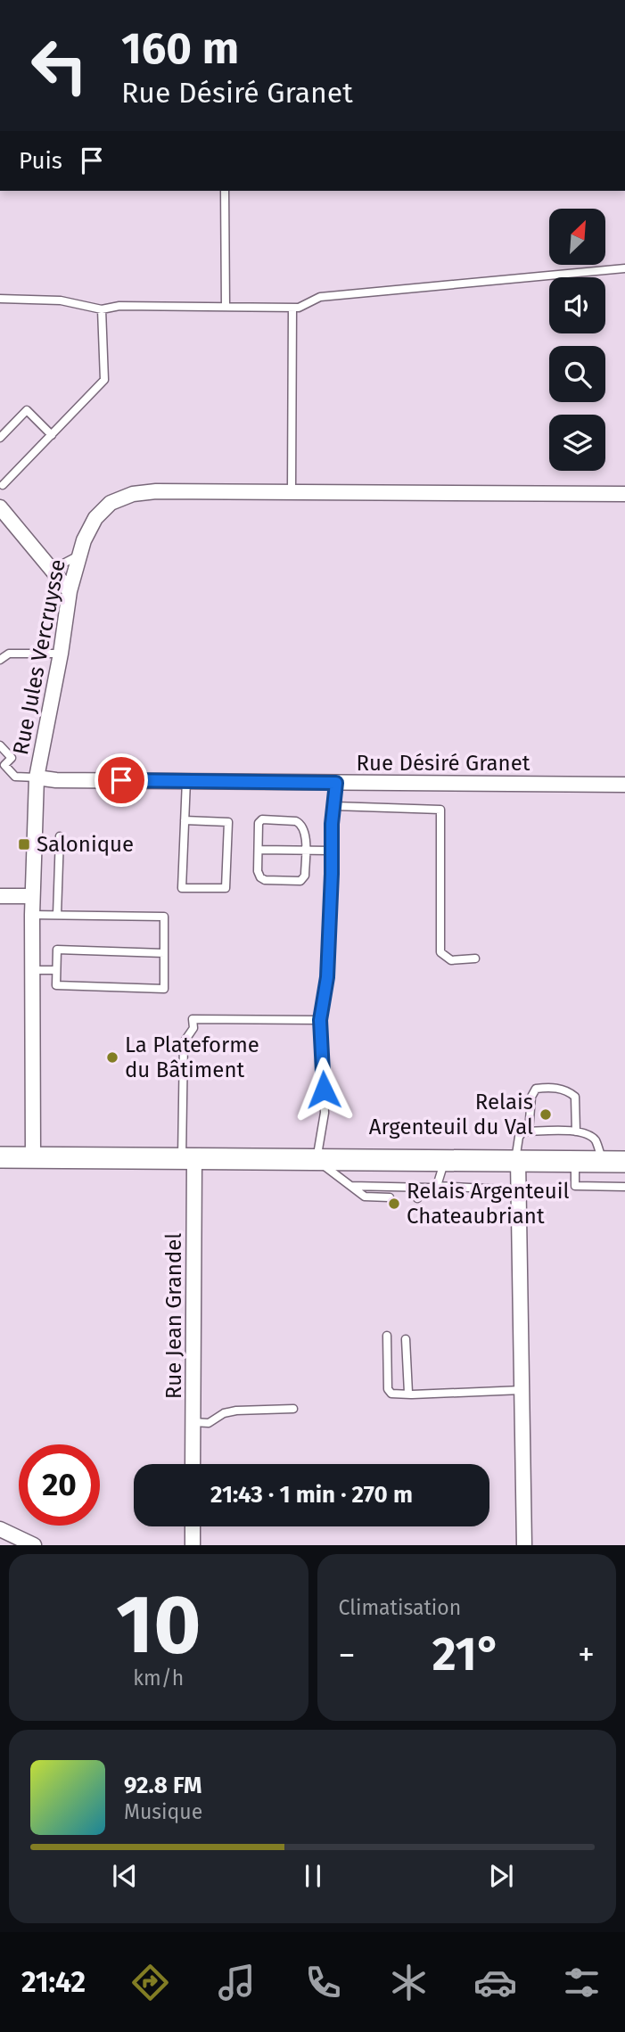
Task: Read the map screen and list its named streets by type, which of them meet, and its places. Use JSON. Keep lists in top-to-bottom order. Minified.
{"streets":{"street":["Rue Jules Vercruysse","Rue Désiré Granet","Rue Jean Grandel"]},"crossings":[["Rue Jules Vercruysse","Rue Désiré Granet"]],"places":{"transit":["Salonique"],"other":["La Plateforme du Bâtiment","Relais Argenteuil du Val","Relais Argenteuil Chateaubriant"]},"north":"top right","page":{"turn":["160 m","Rue Désiré Granet"],"then":"Puis","limit":"20","trip":"21:43 · 1 min · 270 m","tile":[["10","km/h"],"Climatisation"],"heat":["−","21°","+"],"song":["92.8 FM","Musique"],"tabs":"21:42"}}
